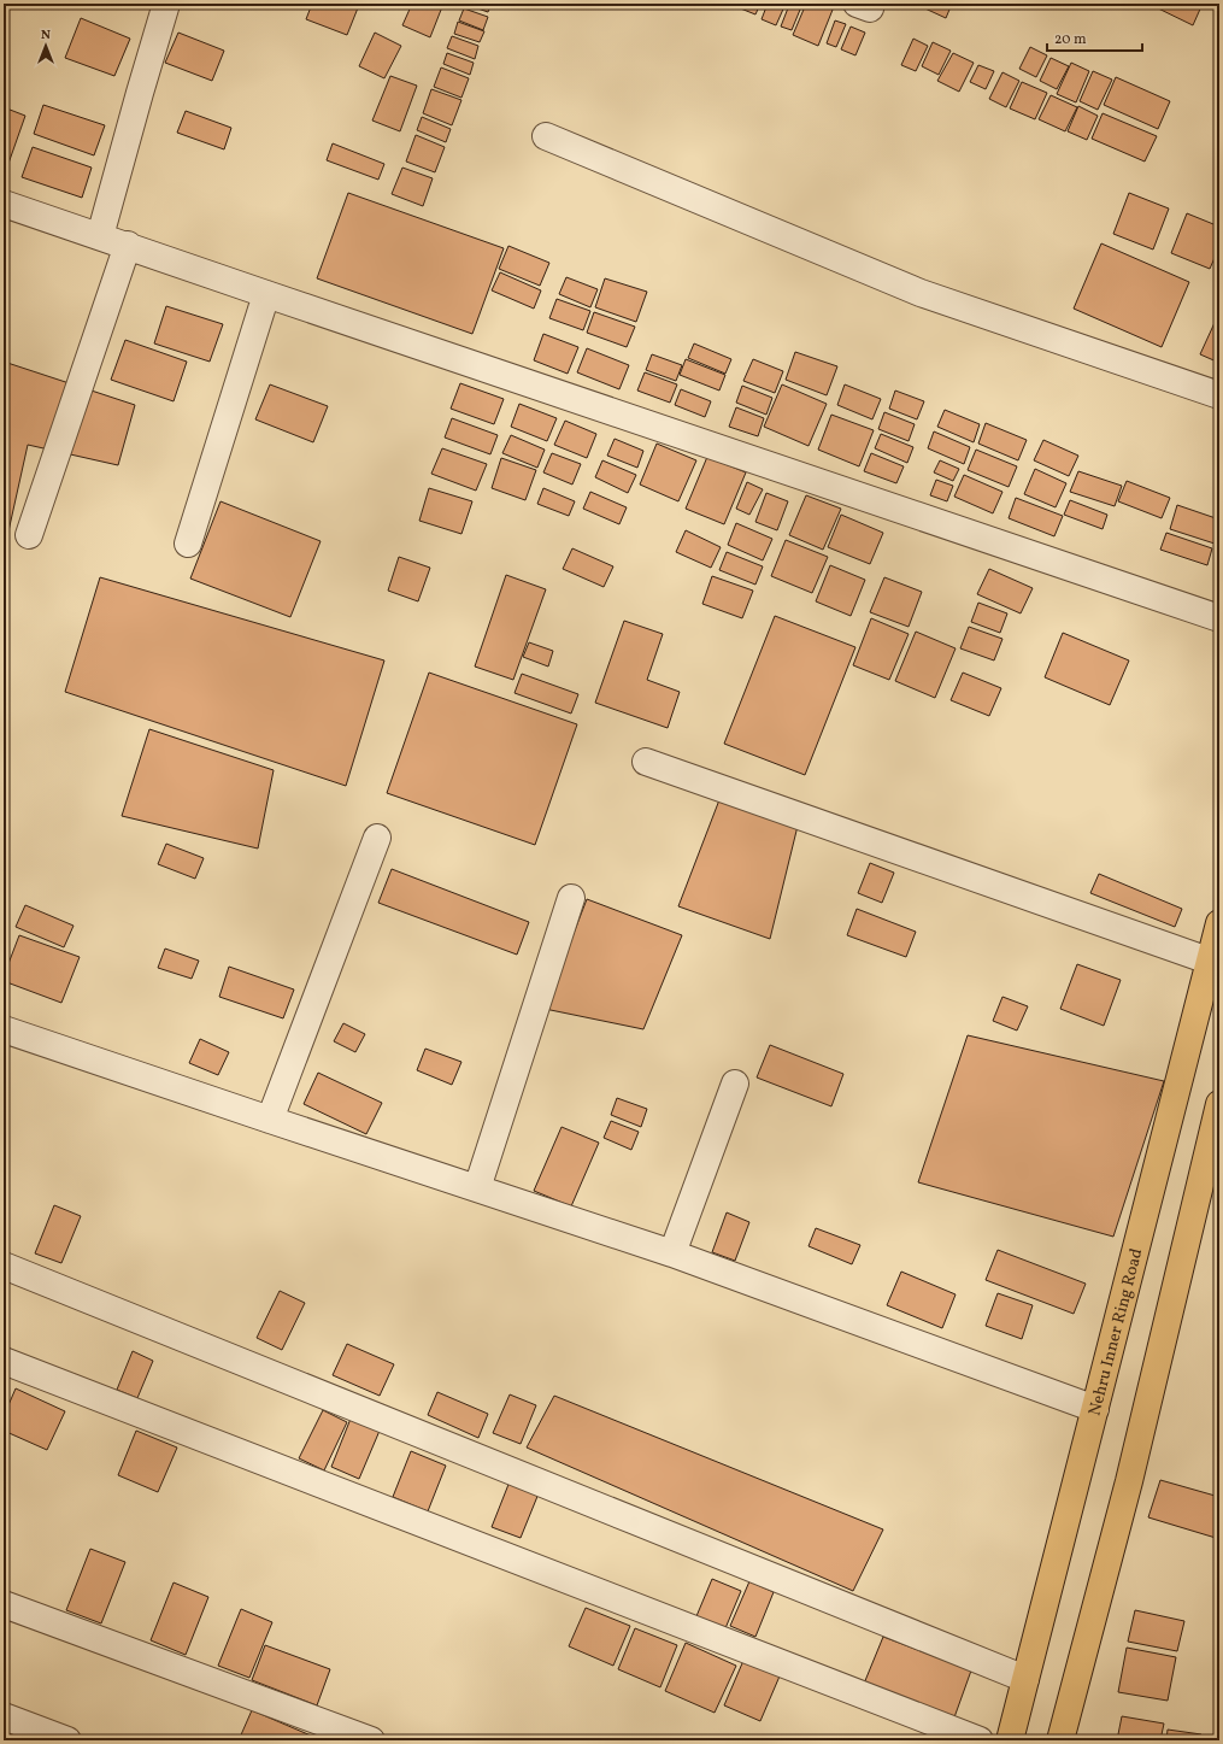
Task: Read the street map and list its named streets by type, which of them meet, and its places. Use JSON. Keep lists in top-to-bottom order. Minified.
{"streets":{"main road":["Nehru Inner Ring Road"]},"scale_bar":"20 m","north":"top"}
